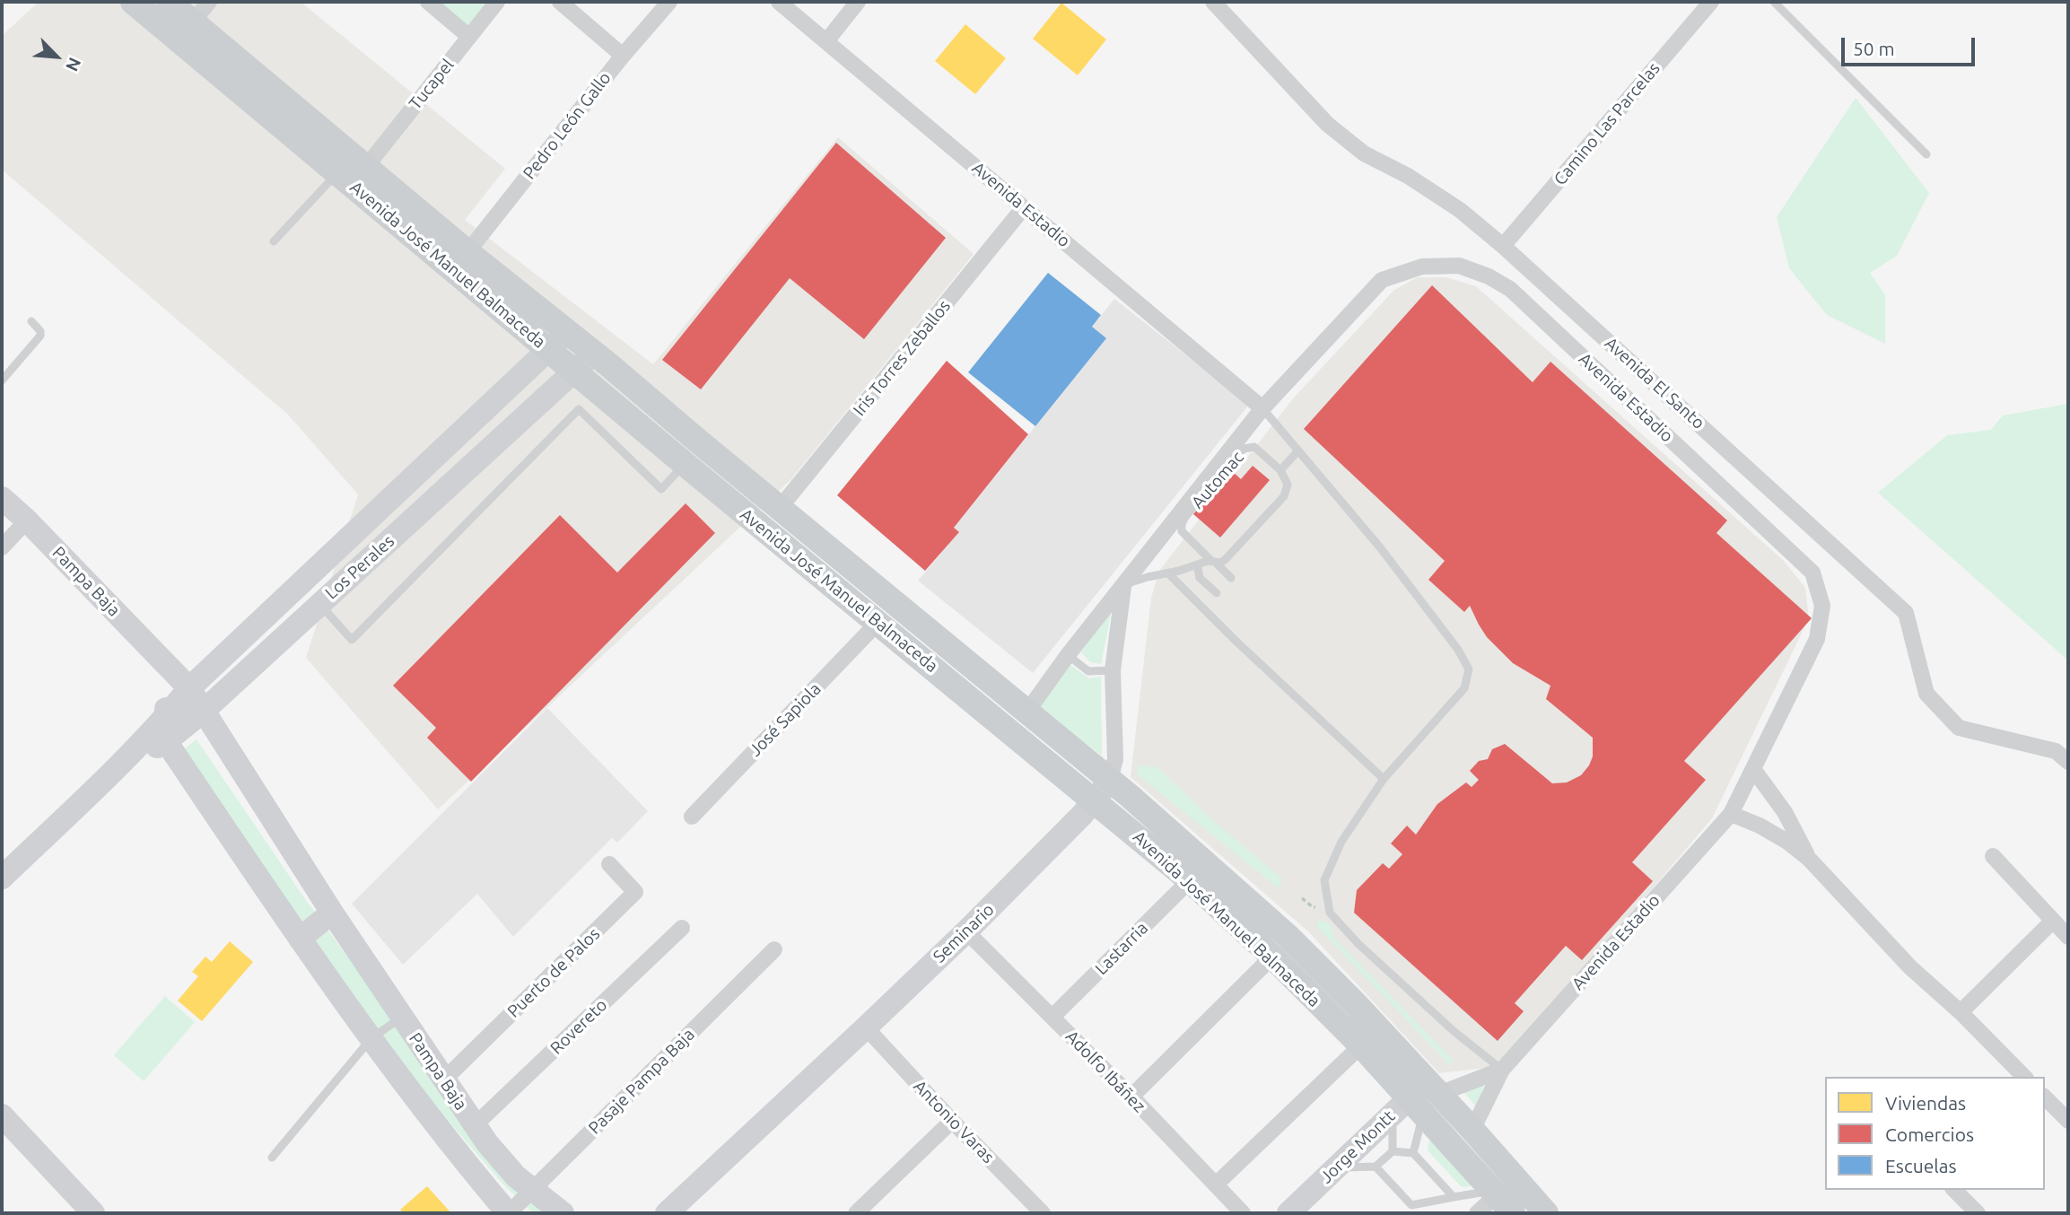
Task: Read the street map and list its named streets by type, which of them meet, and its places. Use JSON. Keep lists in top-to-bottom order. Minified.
{"streets":{"main road":["Avenida José Manuel Balmaceda"],"street":["Tucapel","Camino Las Parcelas","Pedro León Gallo","Avenida Estadio","Iris Torres Zeballos","Avenida El Santo","Los Perales","Pampa Baja","José Sapiola","Seminario","Lastarria","Puerto de Palos","Rovereto","Adolfo Ibáñez","Pasaje Pampa Baja","Antonio Varas","Jorge Montt"],"lane":["Automac"]},"crossings":[["Tucapel","Avenida José Manuel Balmaceda"],["Camino Las Parcelas","Avenida El Santo"],["Pedro León Gallo","Avenida José Manuel Balmaceda"],["Avenida Estadio","Avenida José Manuel Balmaceda"],["Avenida Estadio","Iris Torres Zeballos"],["Avenida Estadio","Seminario"],["Avenida Estadio","Jorge Montt"],["Avenida José Manuel Balmaceda","Iris Torres Zeballos"],["Avenida José Manuel Balmaceda","Los Perales"],["Avenida José Manuel Balmaceda","José Sapiola"],["Avenida José Manuel Balmaceda","Seminario"],["Avenida José Manuel Balmaceda","Lastarria"],["Avenida José Manuel Balmaceda","Jorge Montt"],["Los Perales","Pampa Baja"],["Pampa Baja","Puerto de Palos"],["Pampa Baja","Rovereto"],["Pampa Baja","Pasaje Pampa Baja"],["Seminario","Adolfo Ibáñez"],["Seminario","Antonio Varas"],["Lastarria","Adolfo Ibáñez"]],"legend":["Viviendas","Comercios","Escuelas"],"scale_bar":"50 m","north":"bottom right"}
